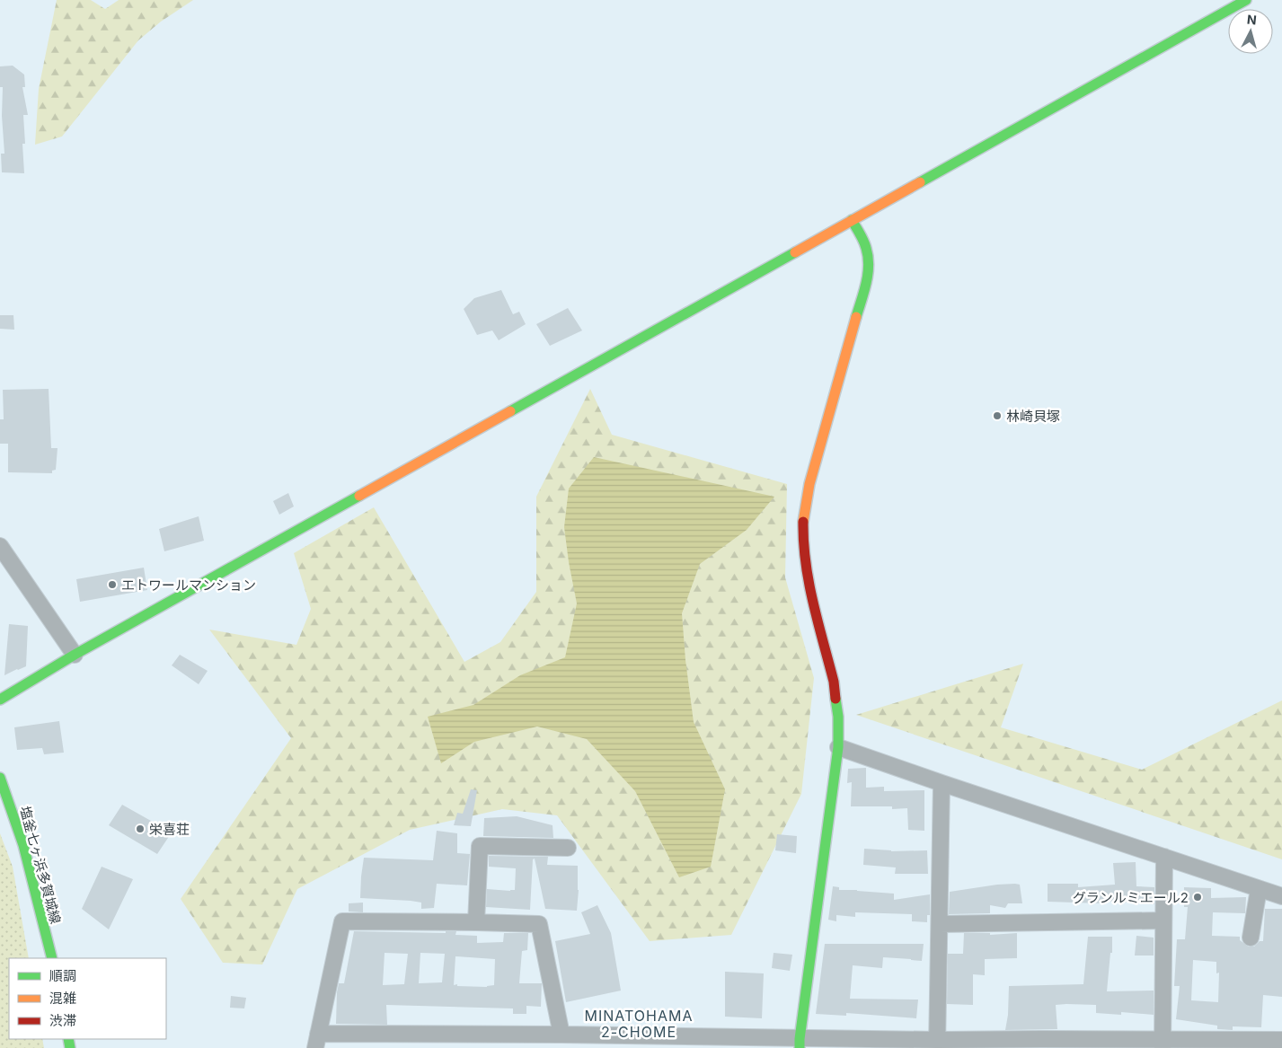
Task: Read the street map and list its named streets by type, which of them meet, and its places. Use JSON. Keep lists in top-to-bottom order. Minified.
{"streets":{"street":["塩釜七ヶ浜多賀城線"]},"districts":["MINATOHAMA 2-CHOME"],"places":["林崎貝塚","エトワールマンション","栄喜荘","グランルミエール2"],"legend":["順調","混雑","渋滞"],"north":"top"}
